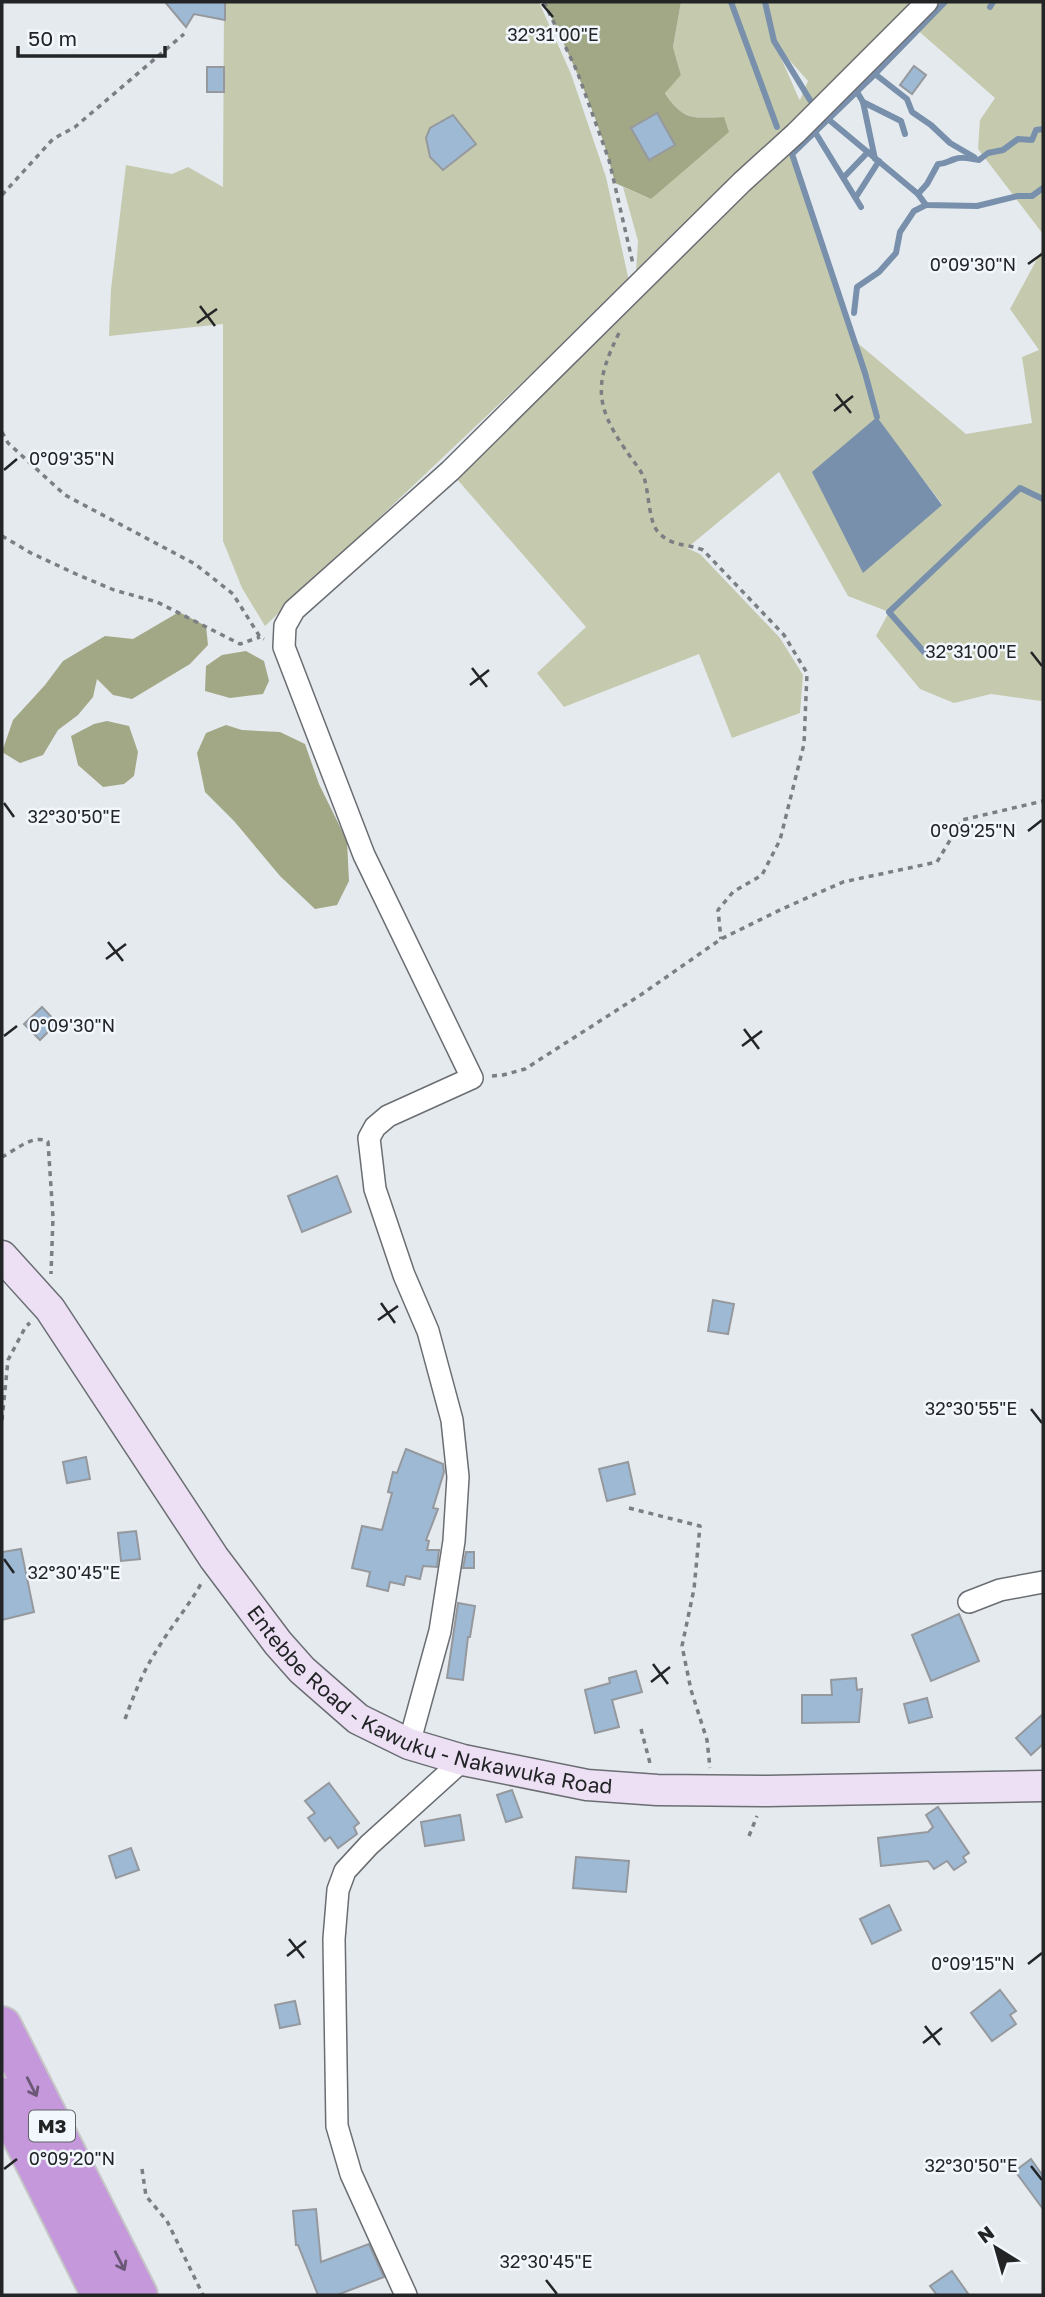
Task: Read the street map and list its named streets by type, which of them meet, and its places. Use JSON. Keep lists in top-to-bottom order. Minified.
{"streets":{"highway":["M3"],"main road":["Entebbe Road - Kawuku - Nakawuka Road"]},"scale_bar":"50 m","north":"top left","coordinates":["32°31'00\"E","0°09'30\"N","0°09'35\"N","32°30'50\"E","0°09'25\"N","32°30'55\"E","32°30'45\"E","0°09'15\"N","0°09'20\"N"]}
